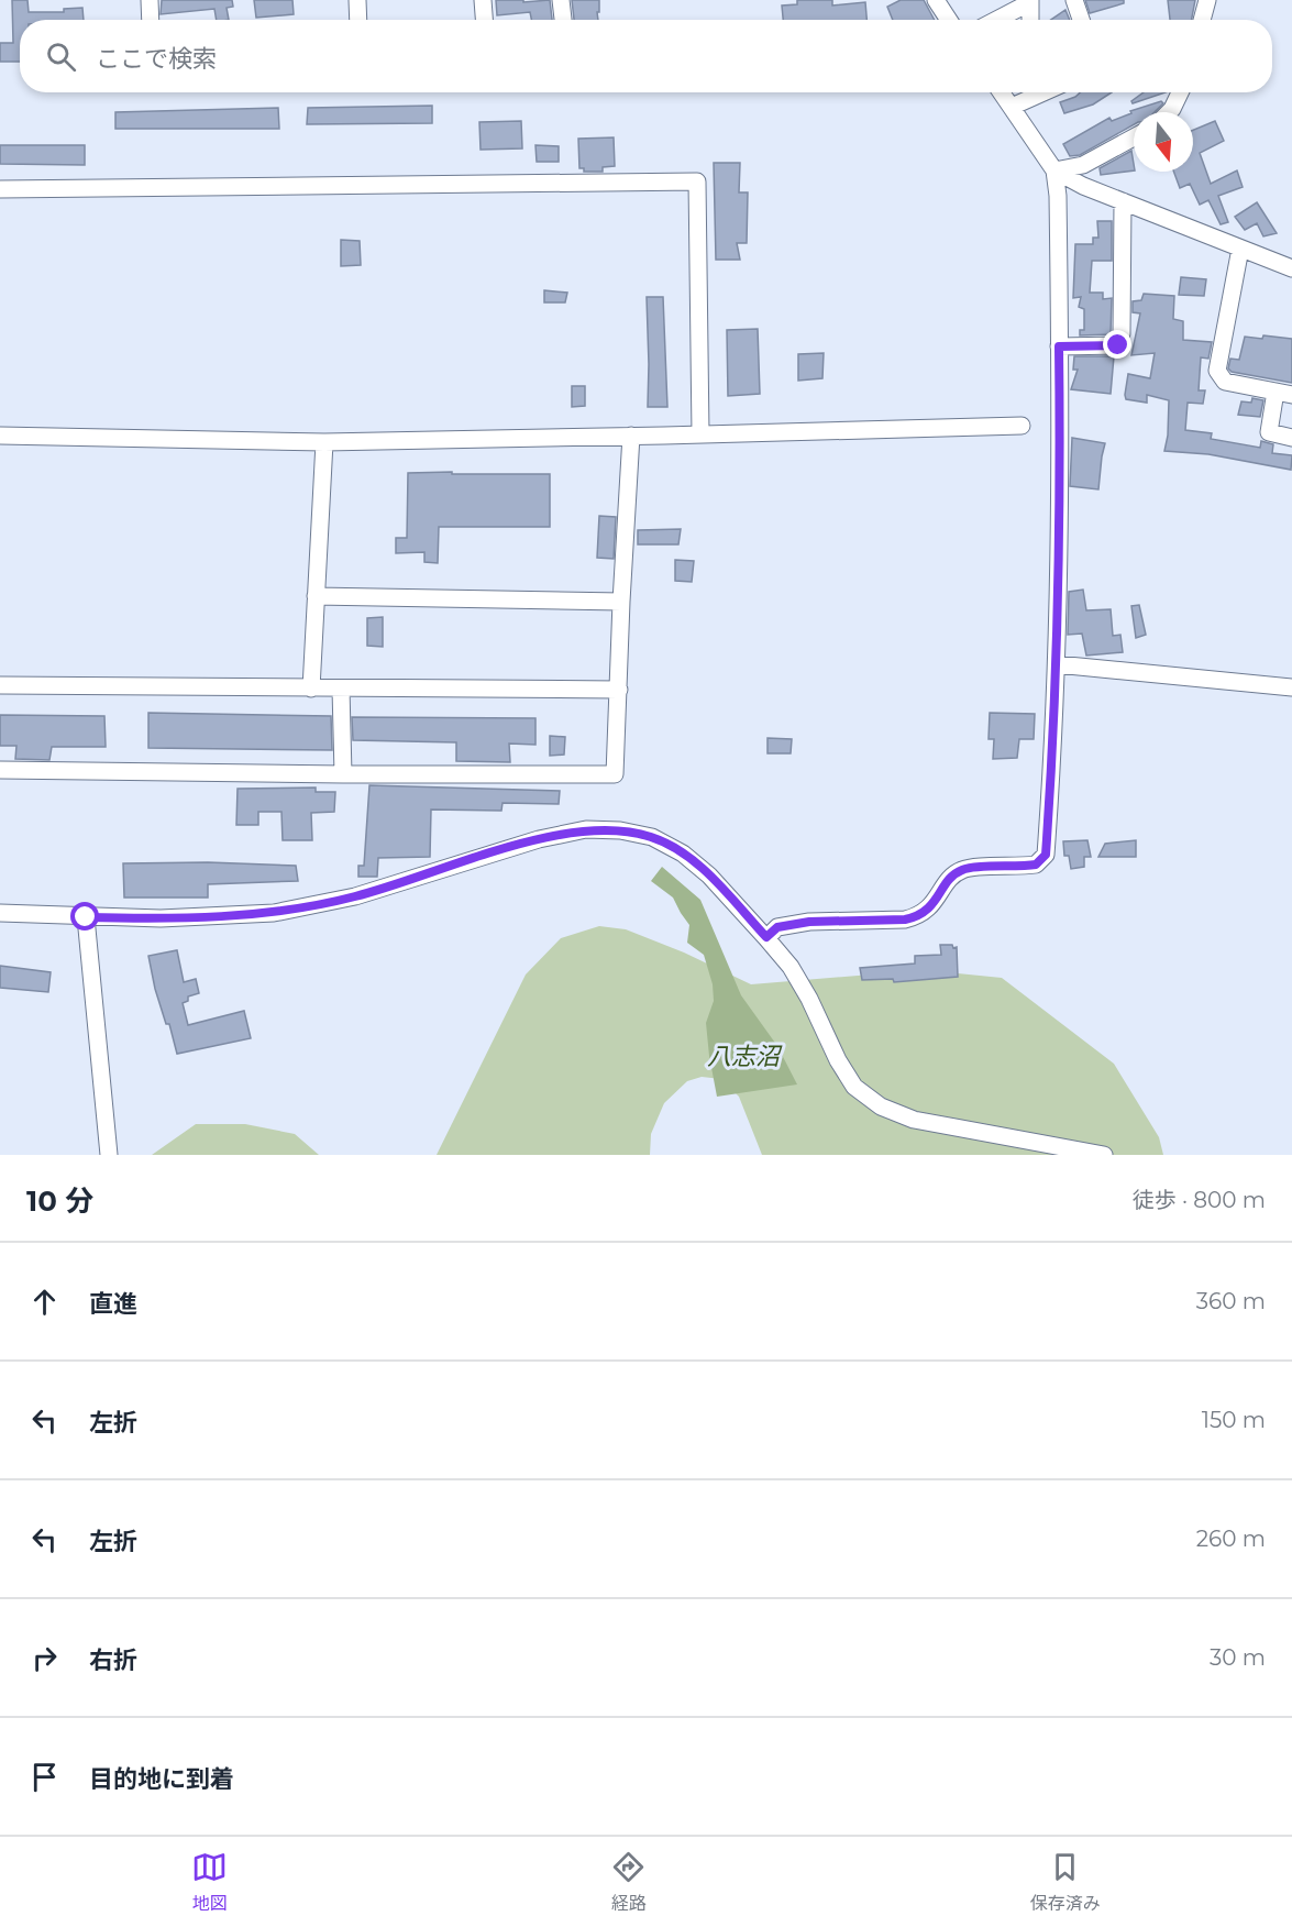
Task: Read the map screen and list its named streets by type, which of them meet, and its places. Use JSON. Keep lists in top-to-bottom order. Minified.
{"water":["八志沼"],"north":"bottom","page":{"search":"ここで検索","heading":["10 分","徒歩 · 800 m"],"list":[["直進","360 m"],["左折","150 m"],["左折","260 m"],["右折","30 m"],"目的地に到着"],"nav":["地図","経路","保存済み"]}}
